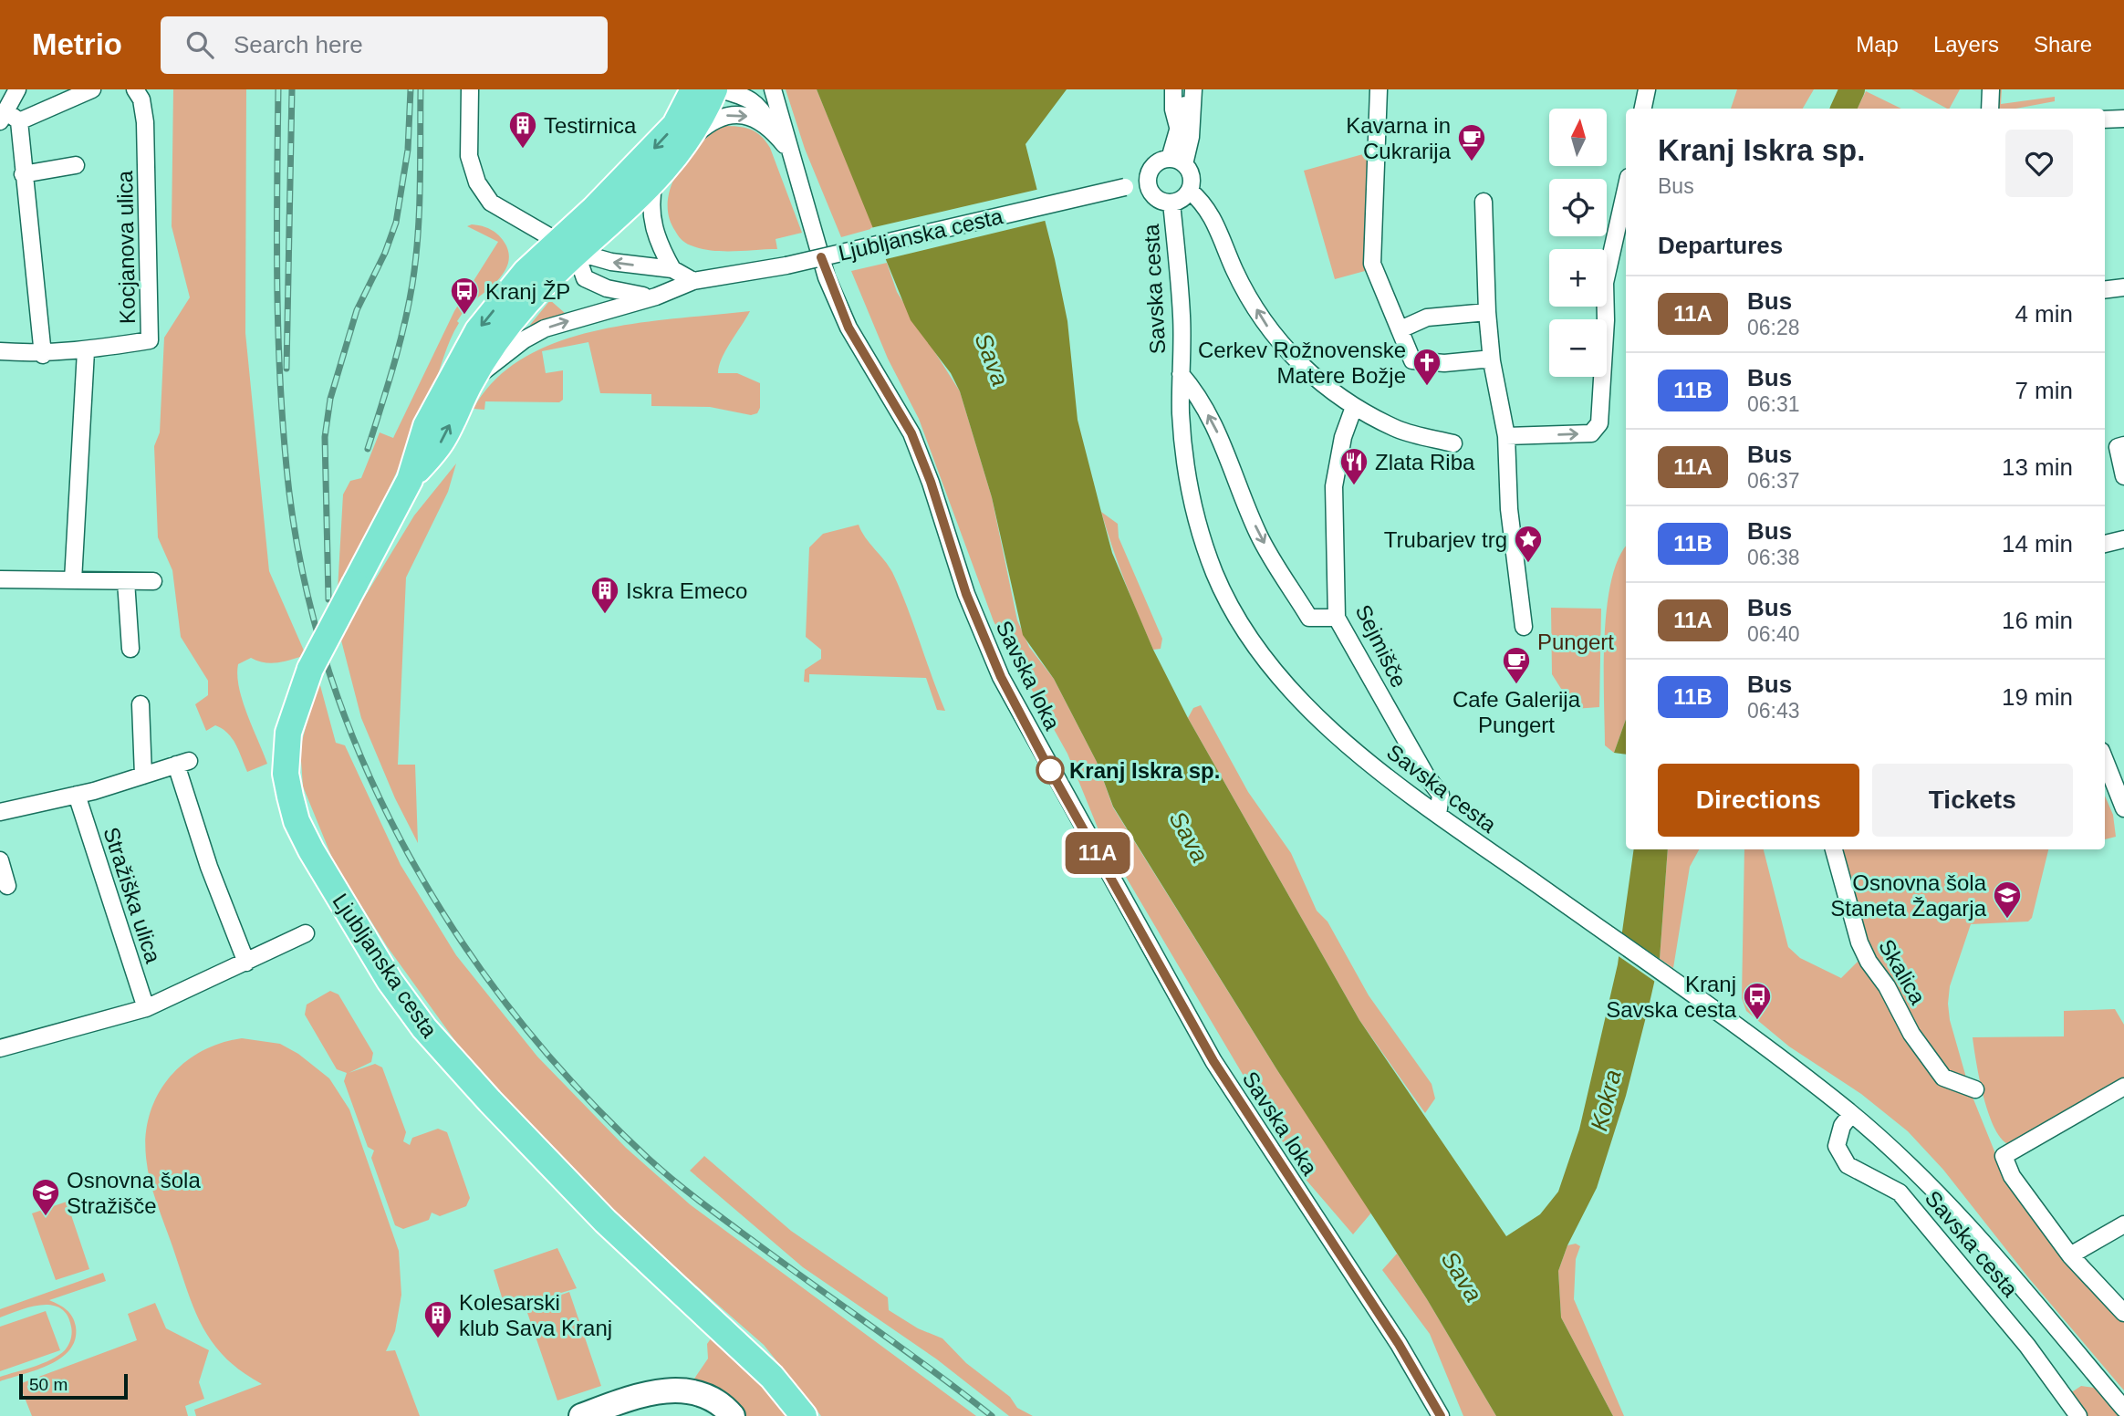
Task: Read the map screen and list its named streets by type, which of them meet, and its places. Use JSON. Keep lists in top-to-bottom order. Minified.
{"streets":{"main road":["Ljubljanska cesta"],"street":["Kocjanova ulica","Savska cesta","Sejmišče","Savska loka","Stražiška ulica","Skalica"]},"crossings":[["Ljubljanska cesta","Savska cesta"],["Savska cesta","Sejmišče"]],"water":["Sava","Kokra"],"parks":["Pungert"],"places":{"building":["Testirnica","Iskra Emeco","Kolesarski klub Sava Kranj"],"cafe":["Kavarna in Cukrarija","Cafe Galerija Pungert"],"bus stop":["Kranj ŽP","Kranj Savska cesta"],"church":["Cerkev Rožnovenske Matere Božje"],"restaurant":["Zlata Riba"],"place":["Trubarjev trg"],"other":["Kranj Iskra sp."],"school or university":["Osnovna šola Staneta Žagarja","Osnovna šola Stražišče"]},"lines":["bus line 11A"],"scale_bar":"50 m","north":"top","page":{"header":"Metrio","search":"Search here","nav":["Map","Layers","Share"],"on_map":"11A","map_buttons":["+","−"],"heading":[["Kranj Iskra sp.","Bus"],"Departures"],"list":[{"mark":"11A","name":"Bus","note":"06:28","value":"4 min"},{"mark":"11B","name":"Bus","note":"06:31","value":"7 min"},{"mark":"11A","name":"Bus","note":"06:37","value":"13 min"},{"mark":"11B","name":"Bus","note":"06:38","value":"14 min"},{"mark":"11A","name":"Bus","note":"06:40","value":"16 min"},{"mark":"11B","name":"Bus","note":"06:43","value":"19 min"}],"buttons":["Directions","Tickets"],"scale":"50 m"}}
